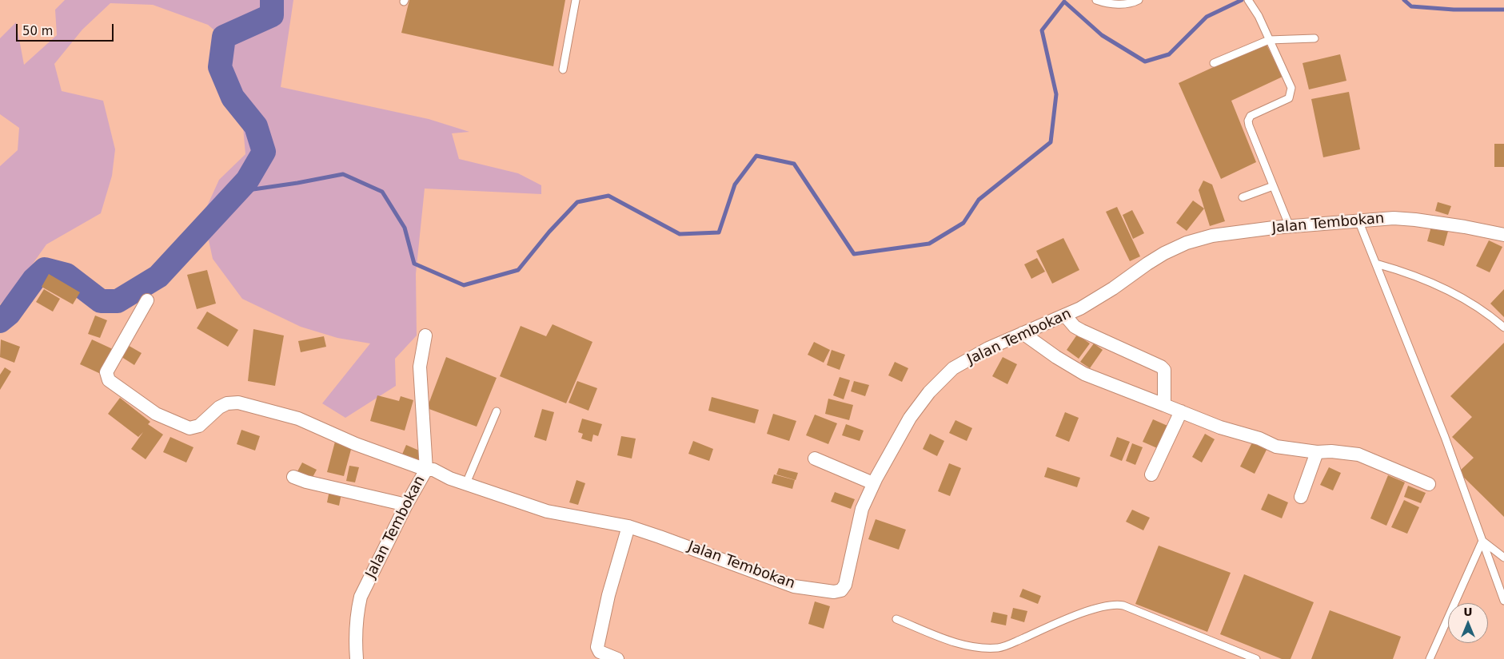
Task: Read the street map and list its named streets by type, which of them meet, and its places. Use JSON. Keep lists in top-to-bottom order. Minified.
{"streets":{"street":["Jalan Tembokan"]},"scale_bar":"50 m","north":"top"}
